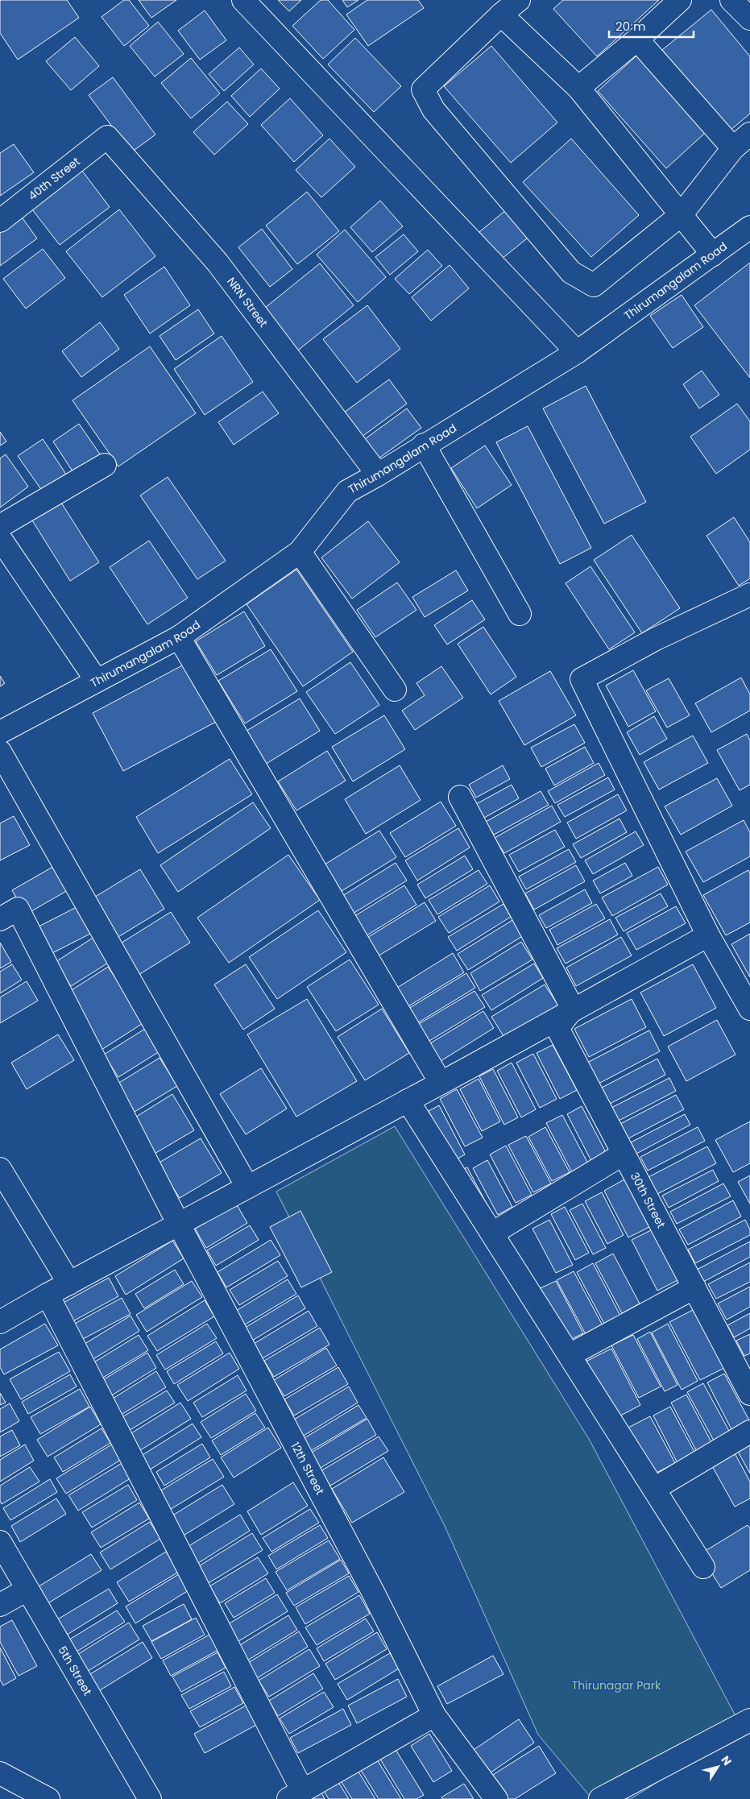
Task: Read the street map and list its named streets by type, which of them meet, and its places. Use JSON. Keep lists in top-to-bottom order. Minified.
{"streets":{"street":["40th Street","Thirumangalam Road","NRN Street","30th Street","12th Street","5th Street"]},"crossings":[["40th Street","NRN Street"],["Thirumangalam Road","NRN Street"]],"parks":["Thirunagar Park"],"scale_bar":"20 m","north":"top right"}
